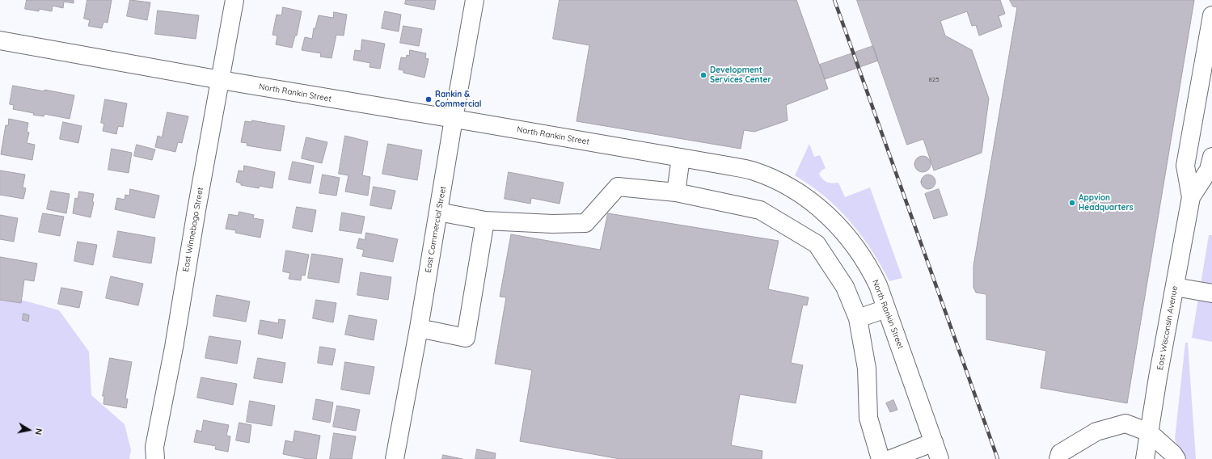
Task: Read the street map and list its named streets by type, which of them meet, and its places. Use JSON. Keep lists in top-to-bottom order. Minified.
{"streets":{"street":["North Rankin Street","East Winnebago Street","East Commercial Street","East Wisconsin Avenue"]},"crossings":[["North Rankin Street","East Winnebago Street"],["North Rankin Street","East Commercial Street"]],"places":["Development Services Center","Rankin & Commercial","Appvion Headquarters"],"house_numbers":["825"],"north":"right"}
